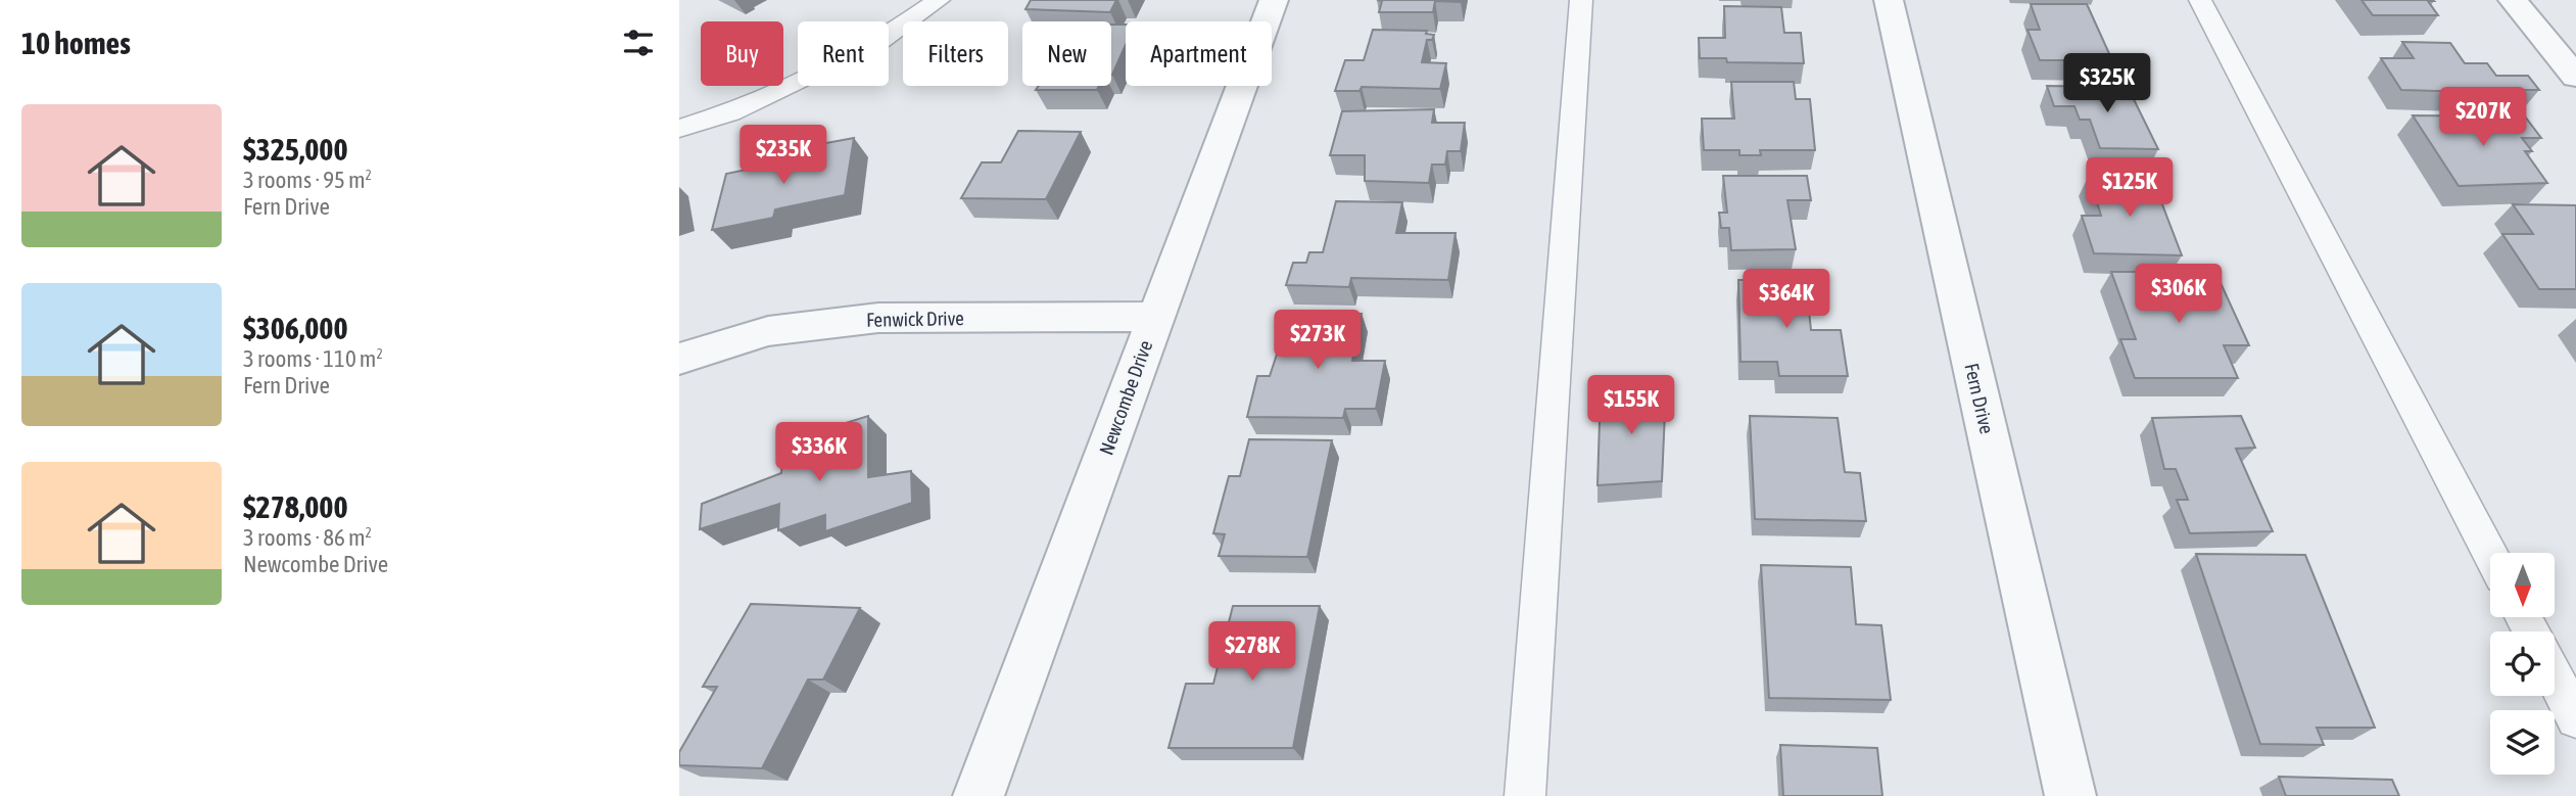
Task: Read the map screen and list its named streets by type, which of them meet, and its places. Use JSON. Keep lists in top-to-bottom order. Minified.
{"streets":{"street":["Fenwick Drive","Newcombe Drive","Fern Drive"]},"crossings":[["Fenwick Drive","Newcombe Drive"]],"north":"bottom","page":{"heading":"10 homes","chip":["Buy","Rent","Filters","New","Apartment"],"price":["$325K","$207K","$235K","$125K","$306K","$364K","$273K","$155K","$336K","$278K"],"list":[{"name":"$325,000","note":"3 rooms · 95 m² · Fern Drive"},{"name":"$306,000","note":"3 rooms · 110 m² · Fern Drive"},{"name":"$278,000","note":"3 rooms · 86 m² · Newcombe Drive"}]}}
